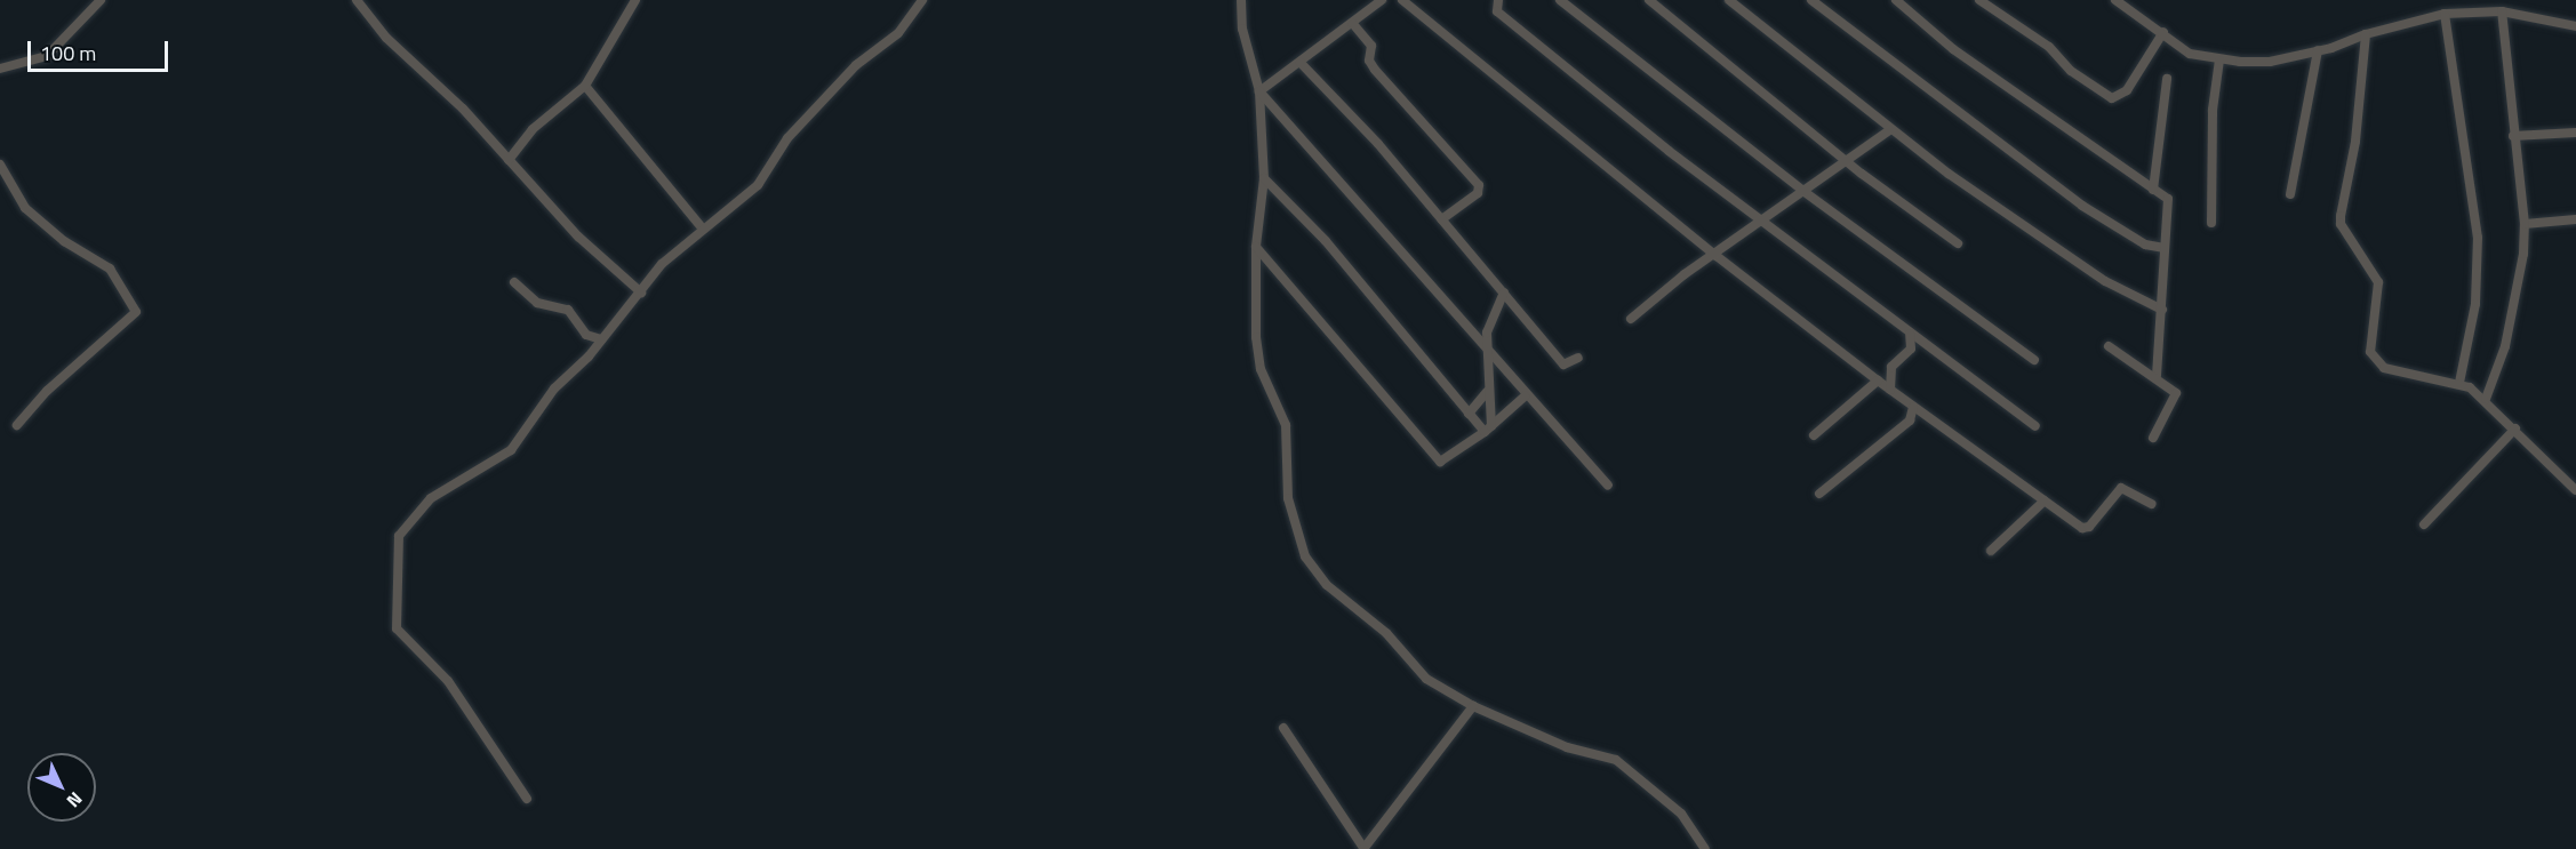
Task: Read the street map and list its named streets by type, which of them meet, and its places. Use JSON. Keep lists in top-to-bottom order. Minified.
{"scale_bar":"100 m","north":"bottom right"}
